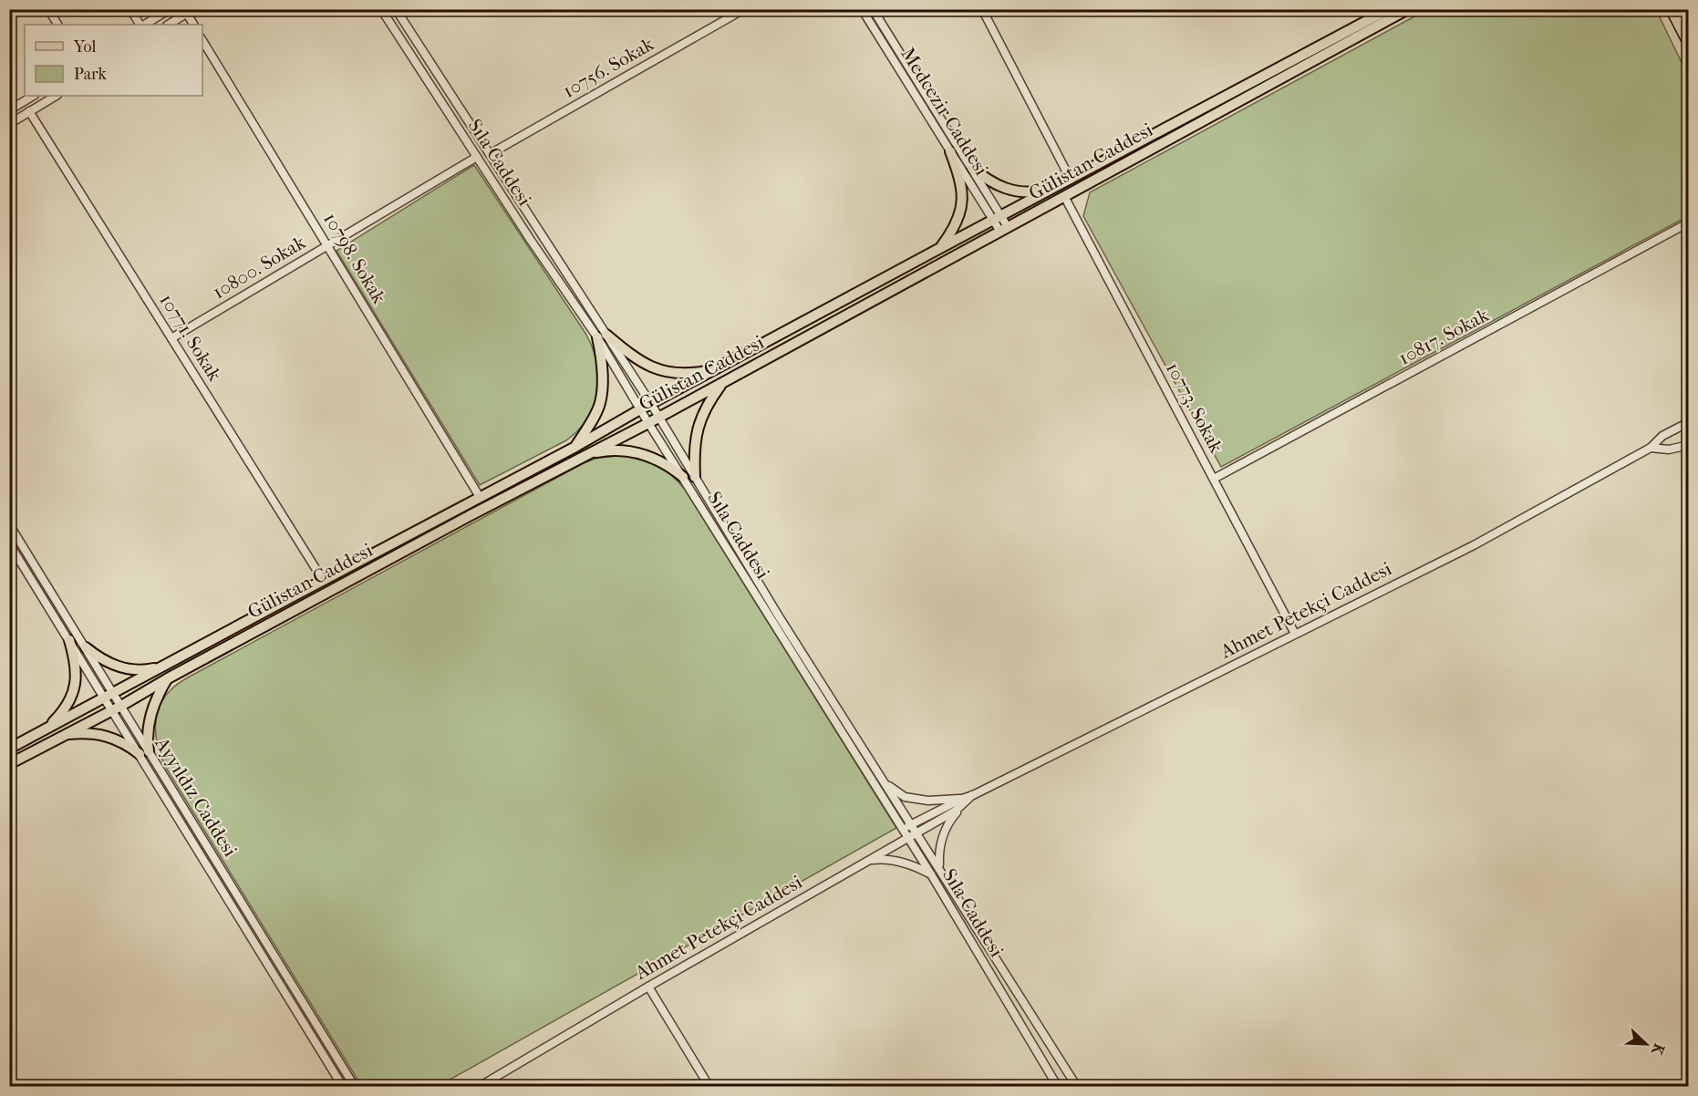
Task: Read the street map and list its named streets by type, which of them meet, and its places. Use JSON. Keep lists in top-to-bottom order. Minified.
{"streets":{"main road":["Gülistan Caddesi"],"street":["10756. Sokak","Medcezir Caddesi","Sıla Caddesi","10798. Sokak","10800. Sokak","10817. Sokak","10771. Sokak","10773. Sokak","Ahmet Petekçi Caddesi","Ayyıldız Caddesi"]},"crossings":[["Medcezir Caddesi","Gülistan Caddesi"],["Gülistan Caddesi","Sıla Caddesi"],["Gülistan Caddesi","10798. Sokak"],["Gülistan Caddesi","10771. Sokak"],["Gülistan Caddesi","10773. Sokak"],["Gülistan Caddesi","Ayyıldız Caddesi"],["Sıla Caddesi","10800. Sokak"],["Sıla Caddesi","Ahmet Petekçi Caddesi"],["10798. Sokak","10800. Sokak"],["10800. Sokak","10771. Sokak"],["10817. Sokak","10773. Sokak"],["10773. Sokak","Ahmet Petekçi Caddesi"]],"legend":["Yol","Park"],"north":"bottom right"}
